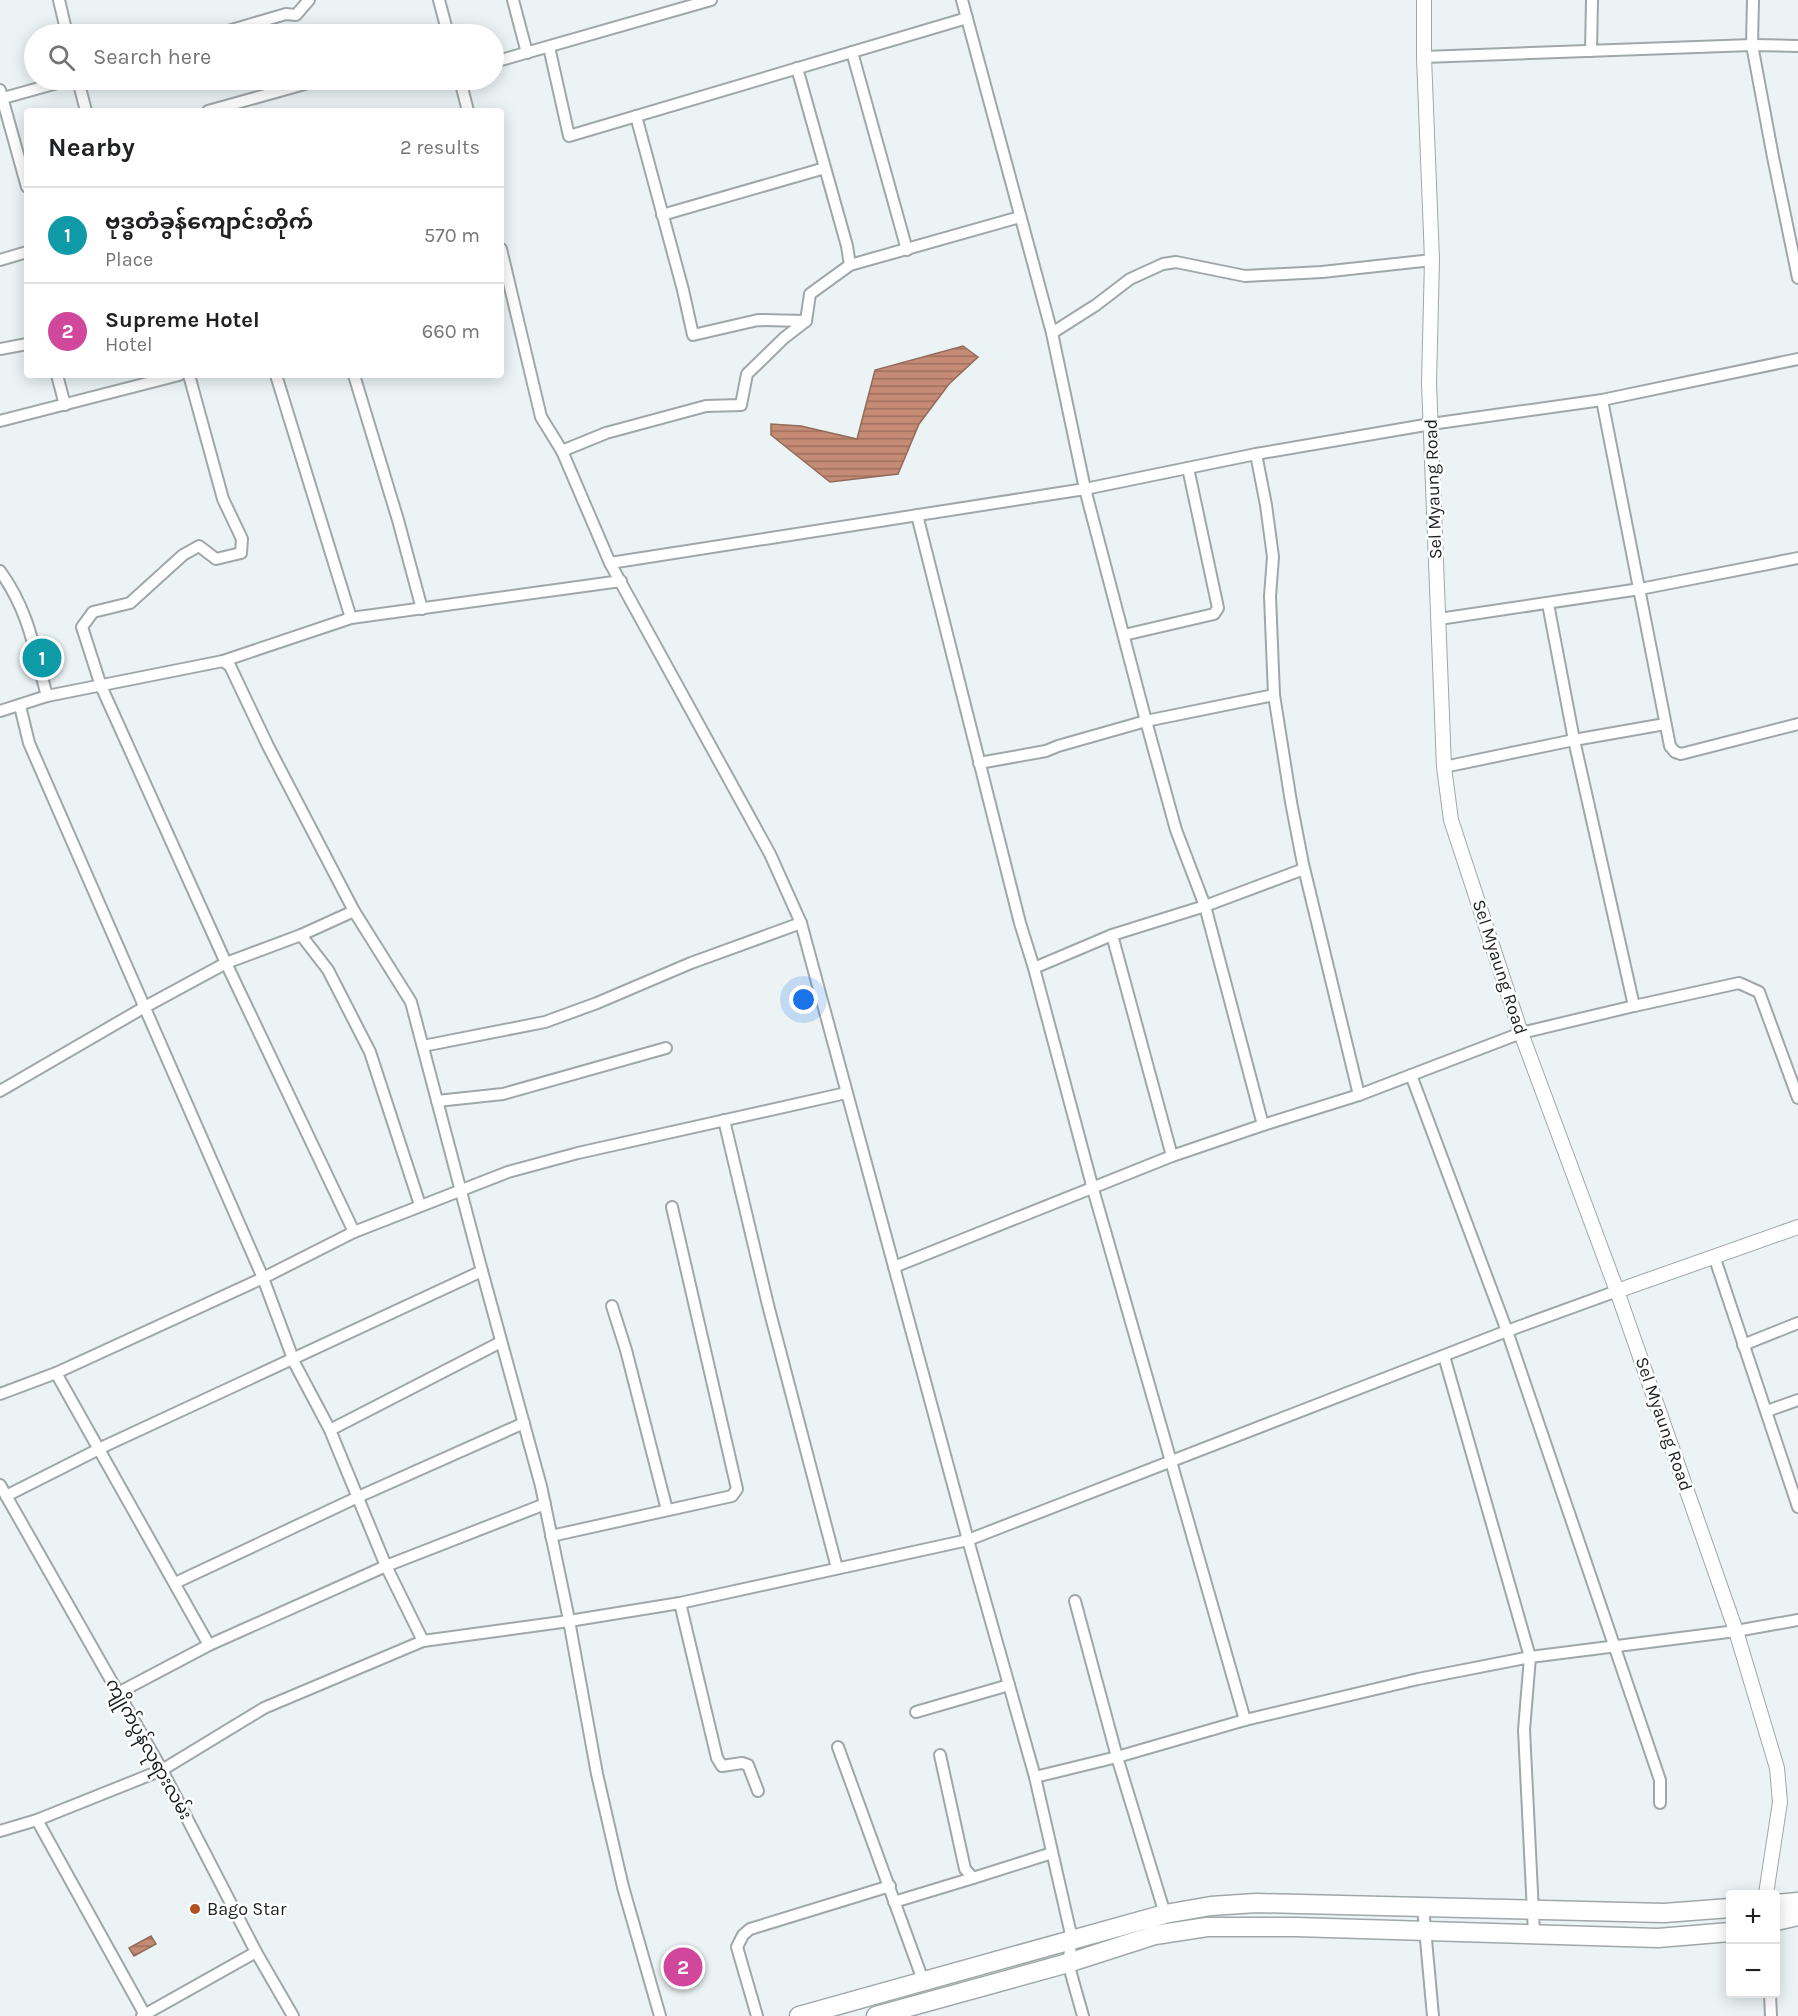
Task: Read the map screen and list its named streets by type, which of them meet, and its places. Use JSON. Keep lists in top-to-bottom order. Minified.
{"streets":{"main road":["Sel Myaung Road"],"street":["ကျိုက်ပွန်လုရားလမ်း"]},"places":["Bago Star"],"page":{"search":"Search here","heading":["Nearby","2 results"],"list":[{"mark":"1","name":"ဗုဒ္ဓတံခွန်ကျောင်းတိုက်","note":"Place","value":"570 m"},{"mark":"2","name":"Supreme Hotel","note":"Hotel","value":"660 m"}],"pins":["1","2"],"map_buttons":["+","−"]}}
